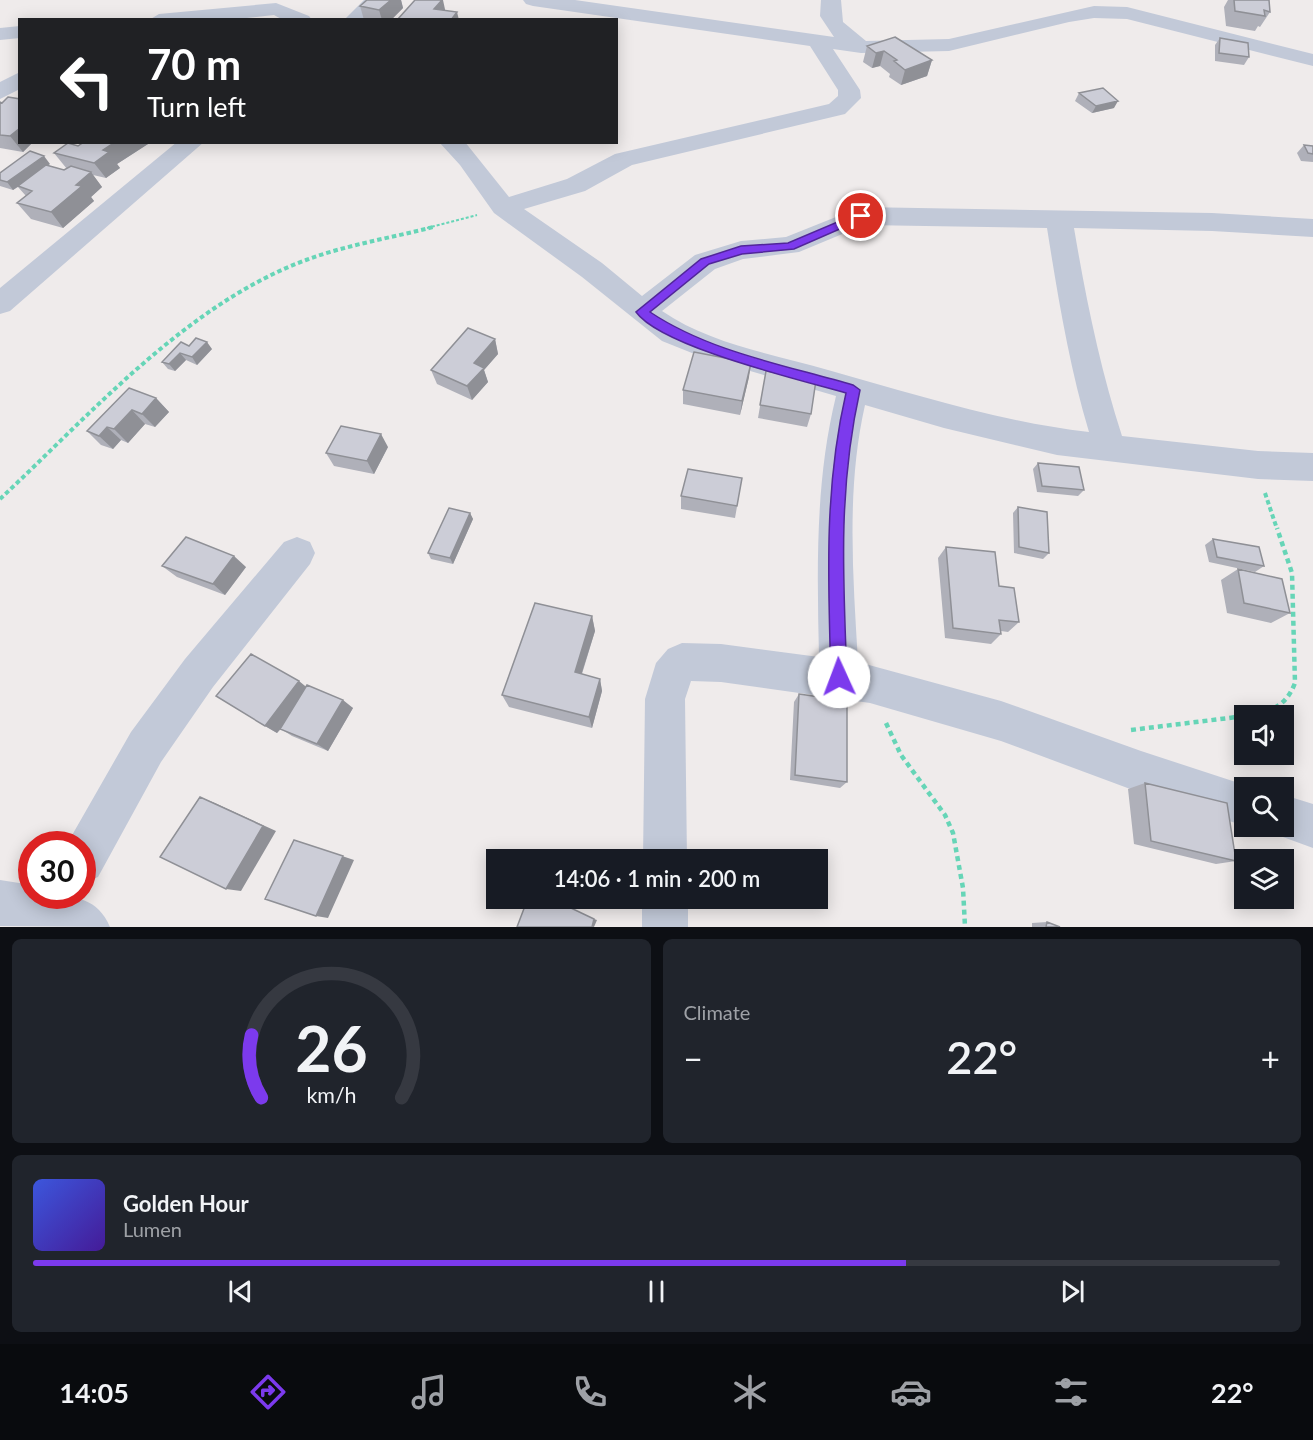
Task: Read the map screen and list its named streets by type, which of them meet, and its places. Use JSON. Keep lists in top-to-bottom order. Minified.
{"page":{"turn":["70 m","Turn left"],"limit":"30","trip":"14:06 · 1 min · 200 m","tile":"Climate","heat":["−","22°","+"],"song":["Golden Hour","Lumen"],"tabs":["14:05","22°"],"gauge":["26","km/h"]}}
